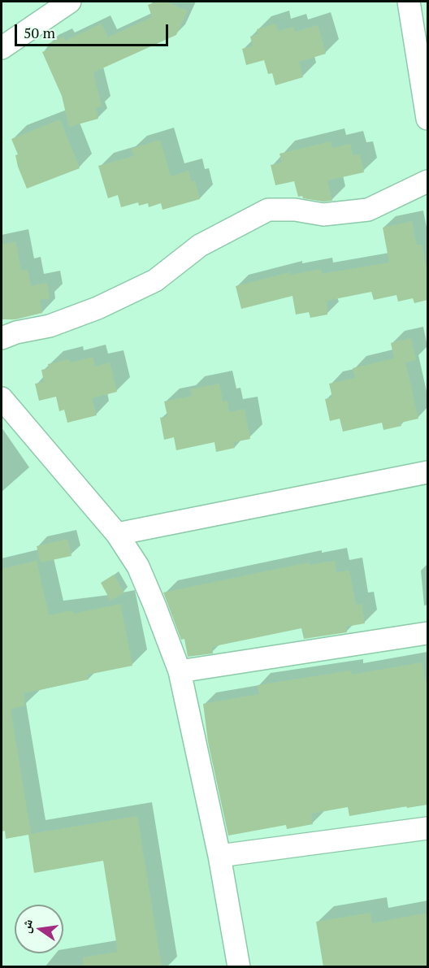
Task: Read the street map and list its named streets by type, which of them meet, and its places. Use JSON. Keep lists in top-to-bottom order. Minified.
{"scale_bar":"50 m","north":"left"}
